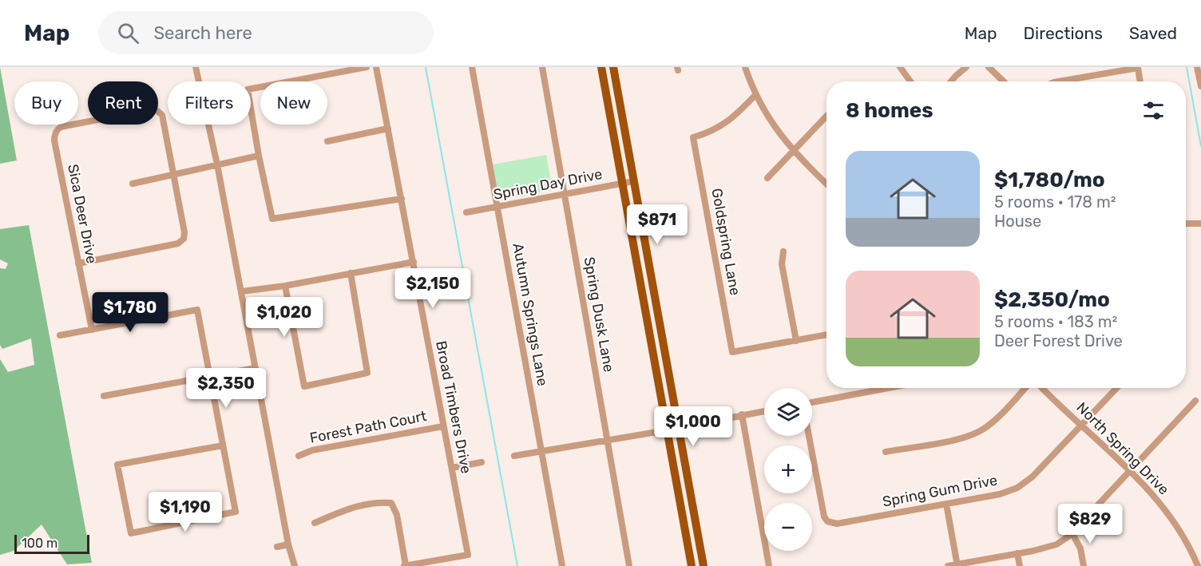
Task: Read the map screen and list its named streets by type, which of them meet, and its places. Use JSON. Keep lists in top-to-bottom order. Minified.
{"streets":{"street":["Spring Day Drive","Sica Deer Drive","Goldspring Lane","Autumn Springs Lane","Spring Dusk Lane","Broad Timbers Drive","Forest Path Court","North Spring Drive","Spring Gum Drive"]},"crossings":[["Spring Day Drive","Autumn Springs Lane"],["Spring Day Drive","Spring Dusk Lane"],["Broad Timbers Drive","Forest Path Court"],["North Spring Drive","Spring Gum Drive"]],"scale_bar":"100 m","page":{"header":"Map","search":"Search here","nav":["Map","Directions","Saved"],"chip":["Buy","Rent","Filters","New"],"heading":"8 homes","list":[{"name":"$1,780/mo","note":"5 rooms · 178 m² · House"},{"name":"$2,350/mo","note":"5 rooms · 183 m² · Deer Forest Drive"}],"price":["$871","$2,150","$1,780","$1,020","$2,350","$1,000","$1,190","$829"],"map_buttons":["+","−"],"scale":"100 m"}}
